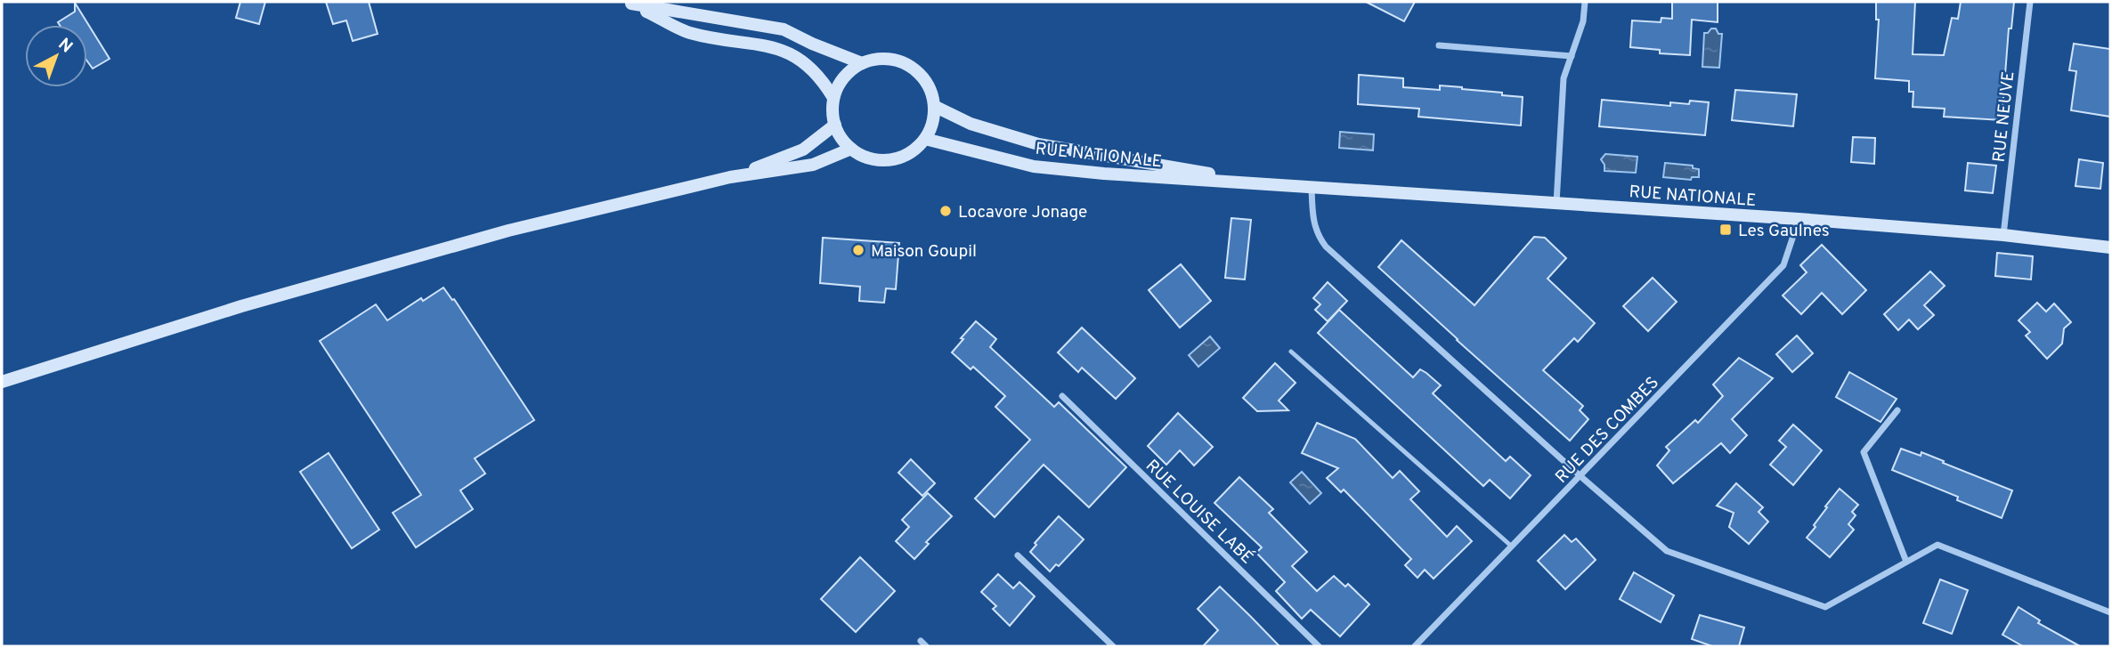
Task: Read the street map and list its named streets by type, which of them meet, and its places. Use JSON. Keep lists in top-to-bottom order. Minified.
{"streets":{"main road":["RUE NATIONALE"],"street":["RUE NEUVE","RUE DES COMBES","RUE LOUISE LABÉ"]},"crossings":[["RUE NEUVE","RUE NATIONALE"],["RUE NATIONALE","RUE DES COMBES"]],"places":{"other":["Locavore Jonage","Maison Goupil"],"transit":["Les Gaulnes"]},"north":"top right"}
